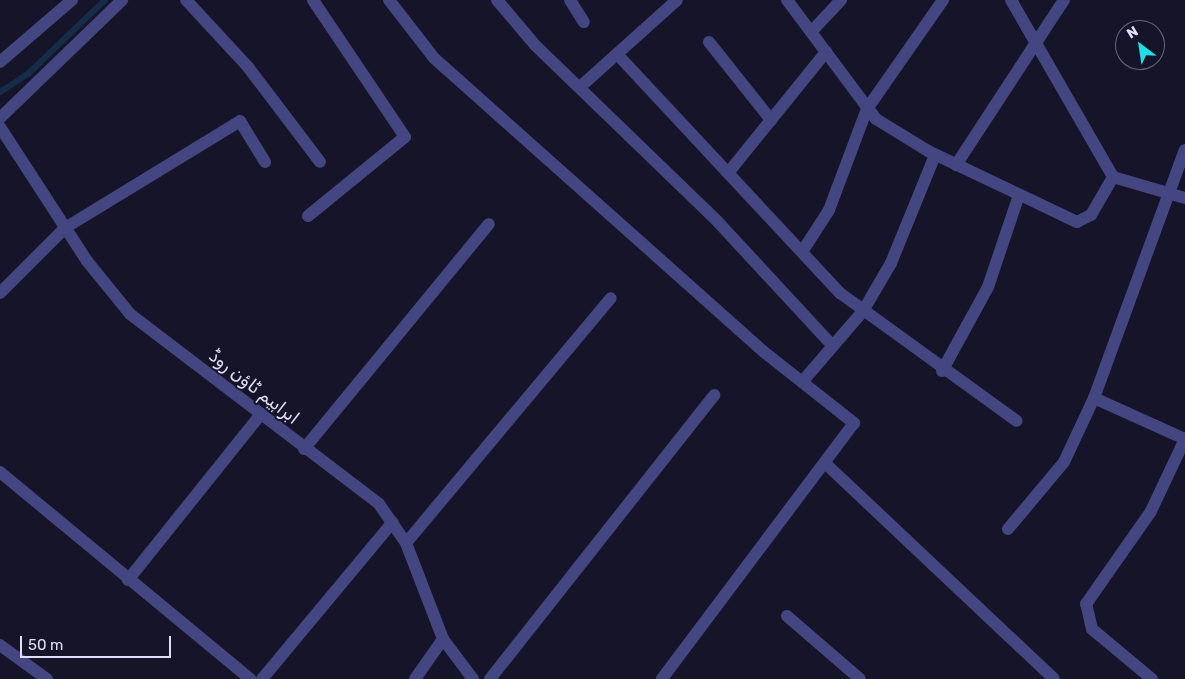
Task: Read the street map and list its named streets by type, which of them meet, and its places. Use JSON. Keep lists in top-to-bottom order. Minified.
{"streets":{"street":["ابراہیم ٹاؤن روڈ"]},"scale_bar":"50 m","north":"top left"}
